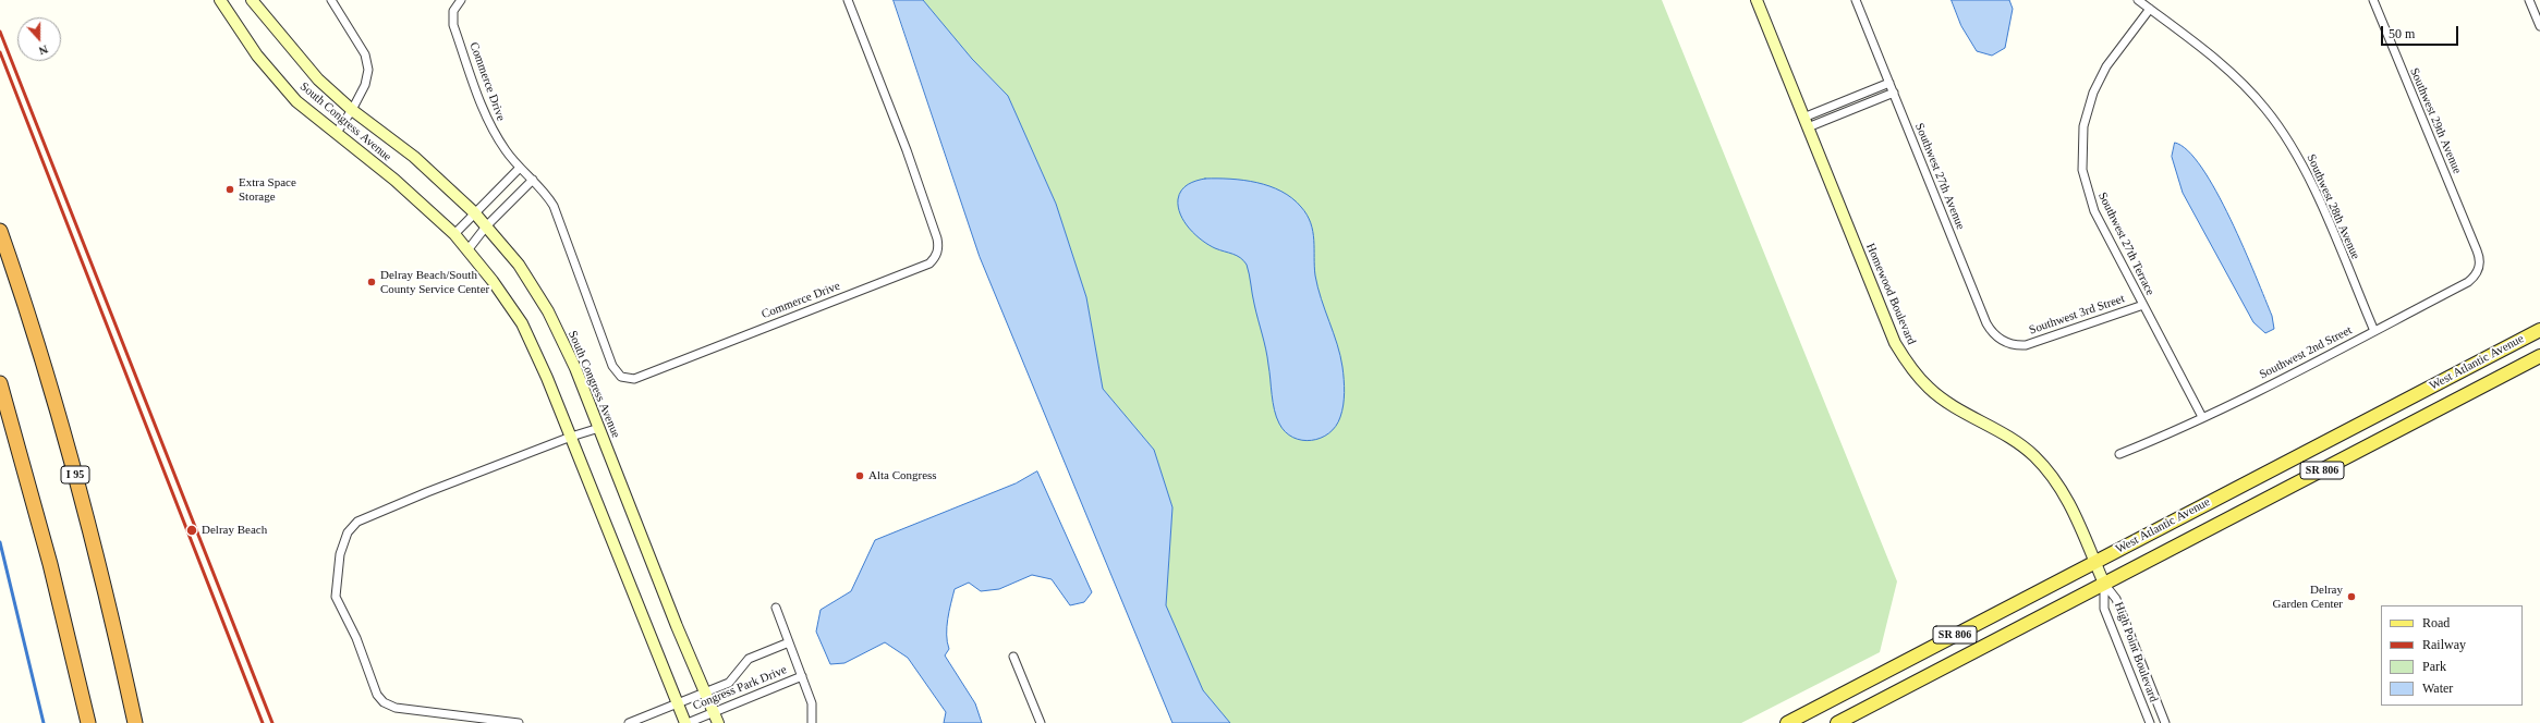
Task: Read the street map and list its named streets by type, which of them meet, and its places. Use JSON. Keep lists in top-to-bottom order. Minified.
{"streets":{"highway":["I 95"],"main road":["South Congress Avenue","Homewood Boulevard","West Atlantic Avenue","SR 806"],"street":["Commerce Drive","Southwest 29th Avenue","Southwest 27th Avenue","Southwest 28th Avenue","Southwest 27th Terrace","Southwest 3rd Street","Southwest 2nd Street","High Point Boulevard","Congress Park Drive"]},"crossings":[["Southwest 29th Avenue","Southwest 2nd Street"],["South Congress Avenue","Congress Park Drive"],["Southwest 27th Avenue","Southwest 3rd Street"],["Southwest 28th Avenue","Southwest 27th Terrace"],["Southwest 28th Avenue","Southwest 2nd Street"],["Southwest 27th Terrace","Southwest 3rd Street"],["Southwest 27th Terrace","Southwest 2nd Street"],["Homewood Boulevard","West Atlantic Avenue"],["Homewood Boulevard","High Point Boulevard"],["West Atlantic Avenue","High Point Boulevard"]],"places":["Extra Space Storage","Delray Beach/South County Service Center","Alta Congress","Delray Beach","Delray Garden Center"],"legend":["Road","Railway","Park","Water"],"scale_bar":"50 m","north":"bottom"}
